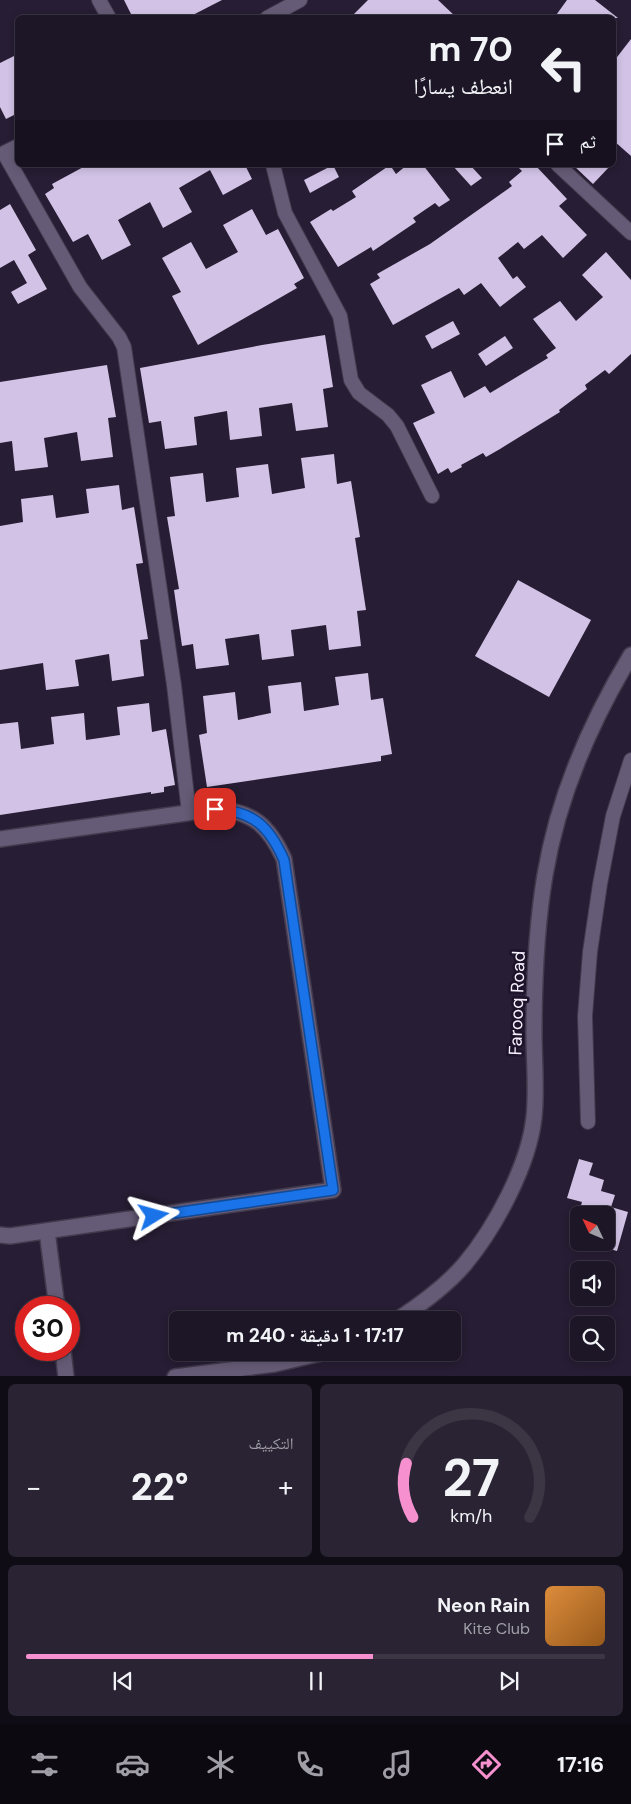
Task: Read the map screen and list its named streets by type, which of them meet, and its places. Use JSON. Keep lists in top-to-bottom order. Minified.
{"streets":{"street":["Farooq Road"]},"north":"top left","page":{"turn":["70 m","انعطف يسارًا"],"then":"ثم","limit":"30","trip":"17:17 · 1 دقيقة · 240 m","tile":"التكييف","heat":["−","22°","+"],"song":["Neon Rain","Kite Club"],"tabs":"17:16","gauge":["27","km/h"]}}
